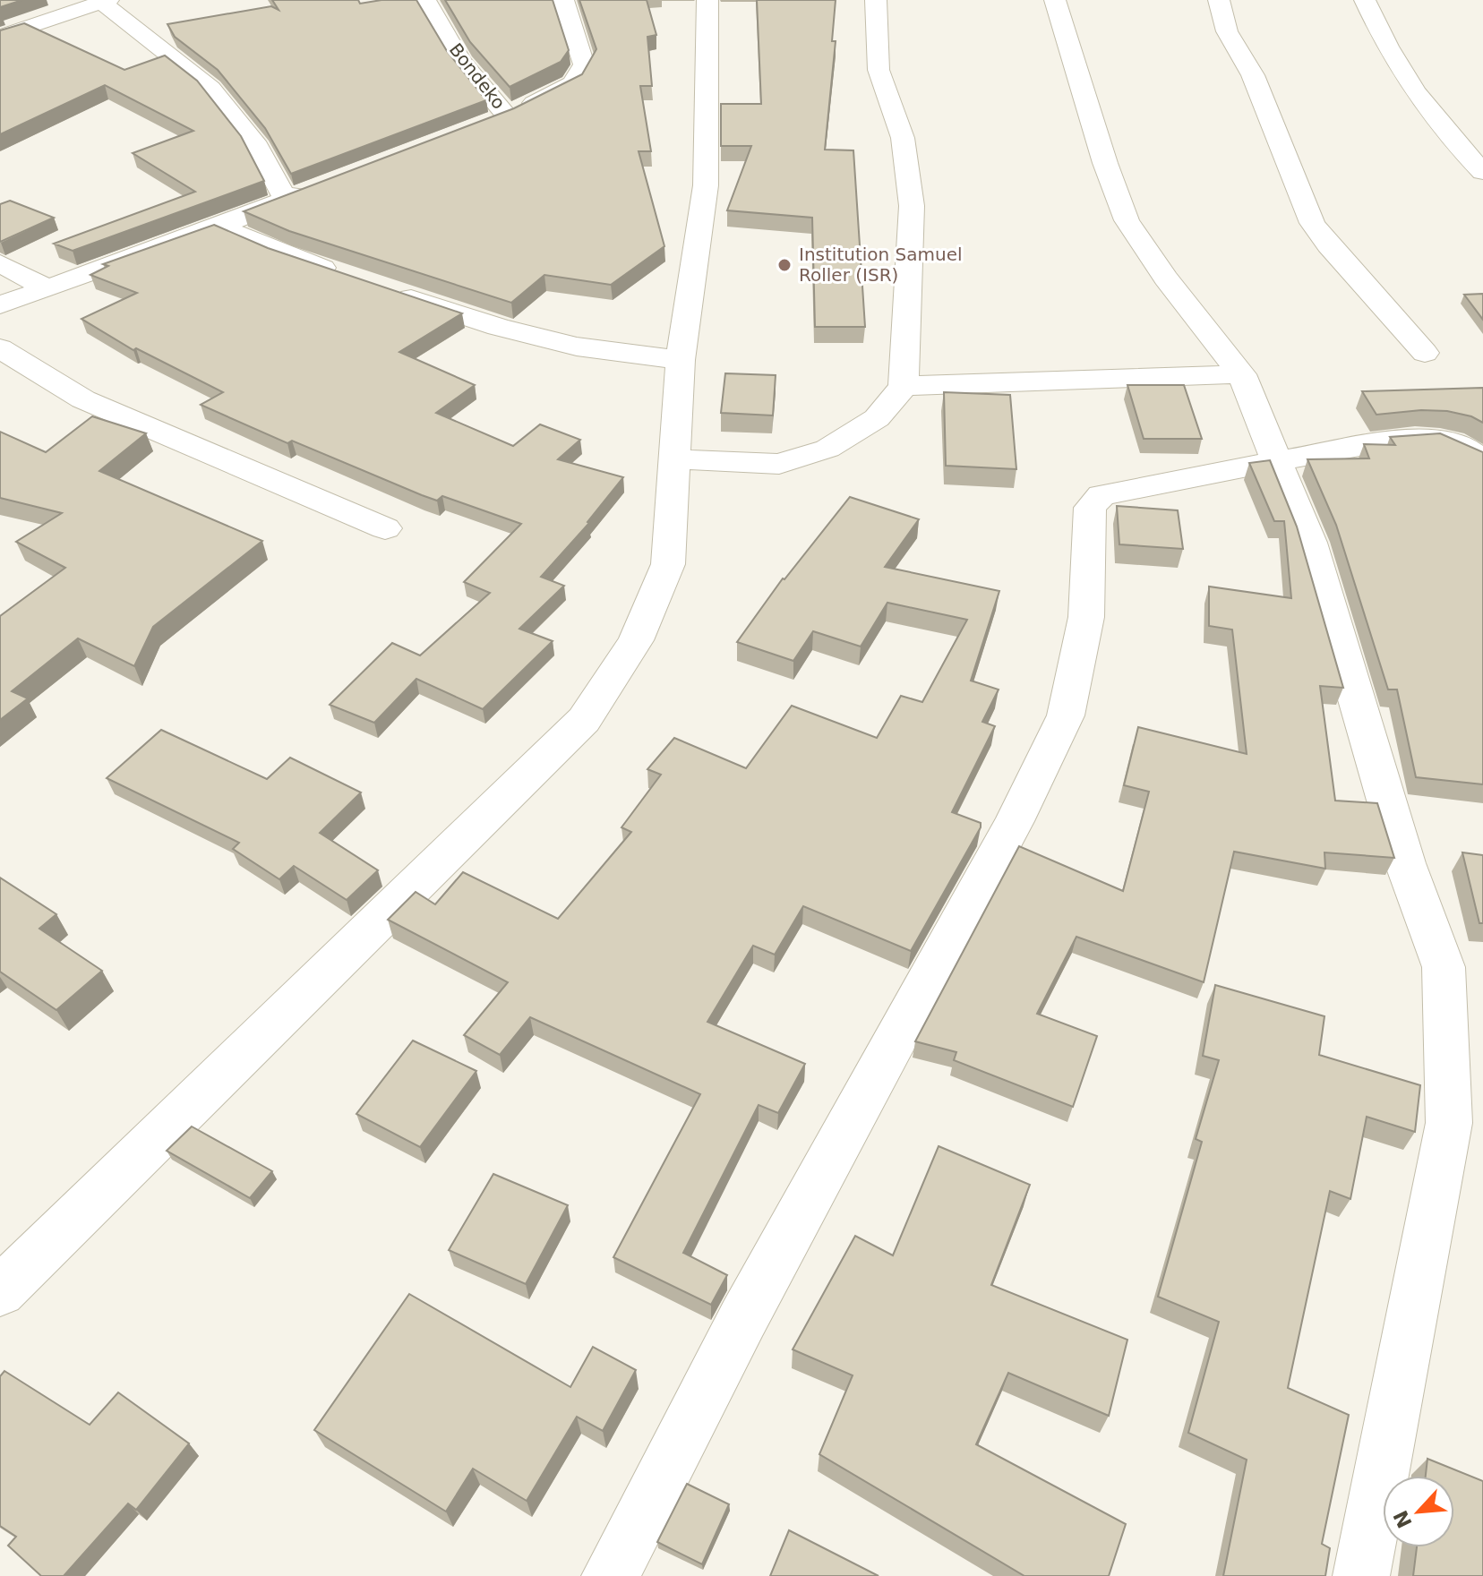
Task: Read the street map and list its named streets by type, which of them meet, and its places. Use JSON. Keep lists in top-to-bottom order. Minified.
{"streets":{"street":["Bondeko"]},"places":["Institution Samuel Roller (ISR)"],"north":"bottom left"}
